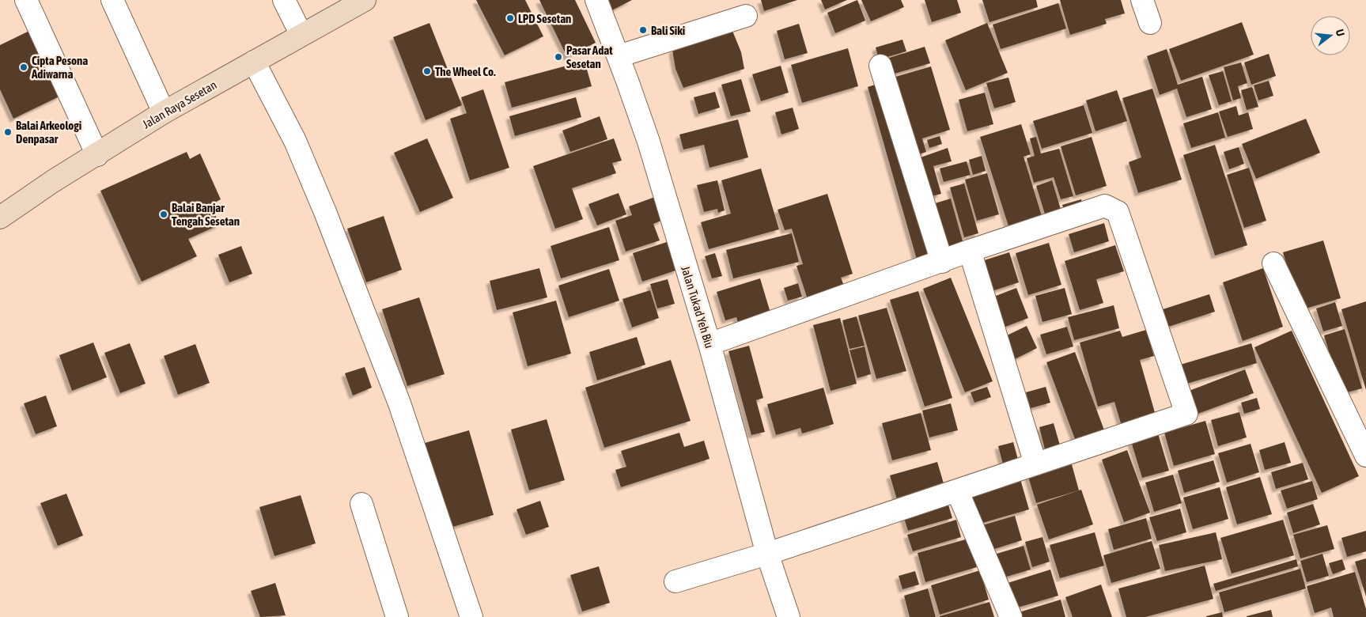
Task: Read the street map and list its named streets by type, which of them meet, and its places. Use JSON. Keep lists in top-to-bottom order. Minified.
{"streets":{"main road":["Jalan Raya Sesetan"],"street":["Jalan Tukad Yeh Biu"]},"places":["LPD Sesetan","Bali Siki","Pasar Adat Sesetan","Cipta Pesona Adiwarna","The Wheel Co.","Balai Arkeologi Denpasar","Balai Banjar Tengah Sesetan"],"north":"right"}
